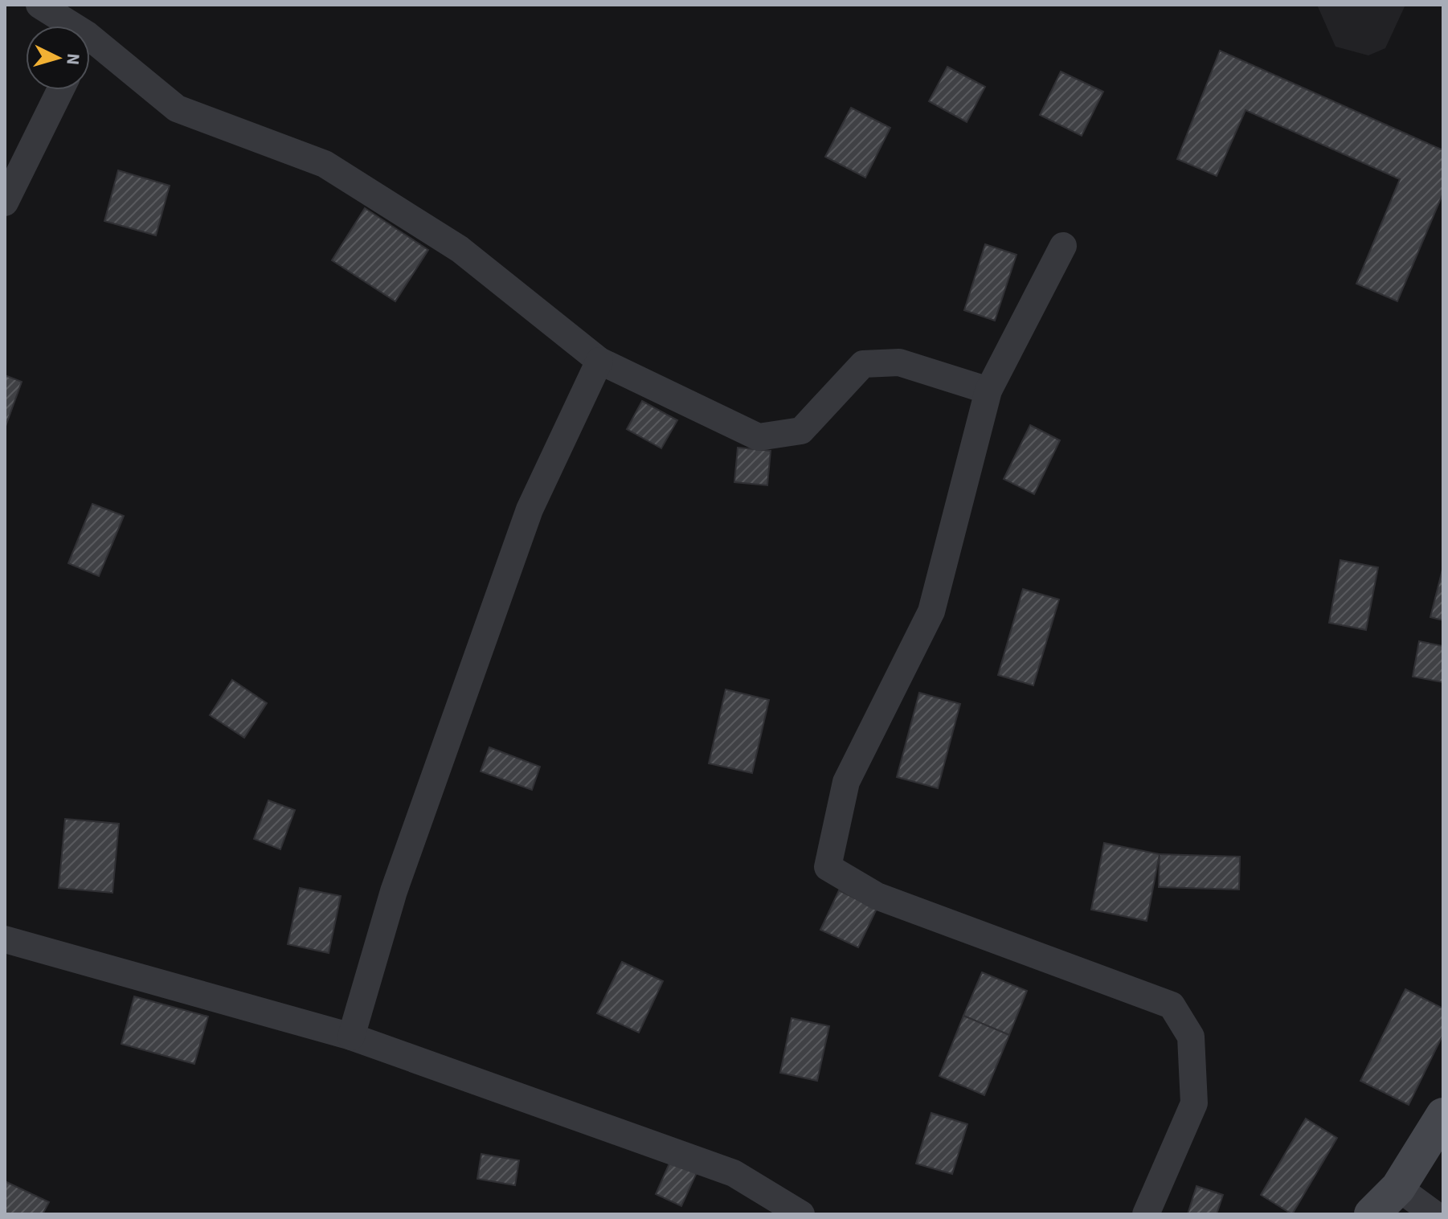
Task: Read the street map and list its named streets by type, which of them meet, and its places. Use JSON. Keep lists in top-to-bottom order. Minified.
{"north":"right"}
